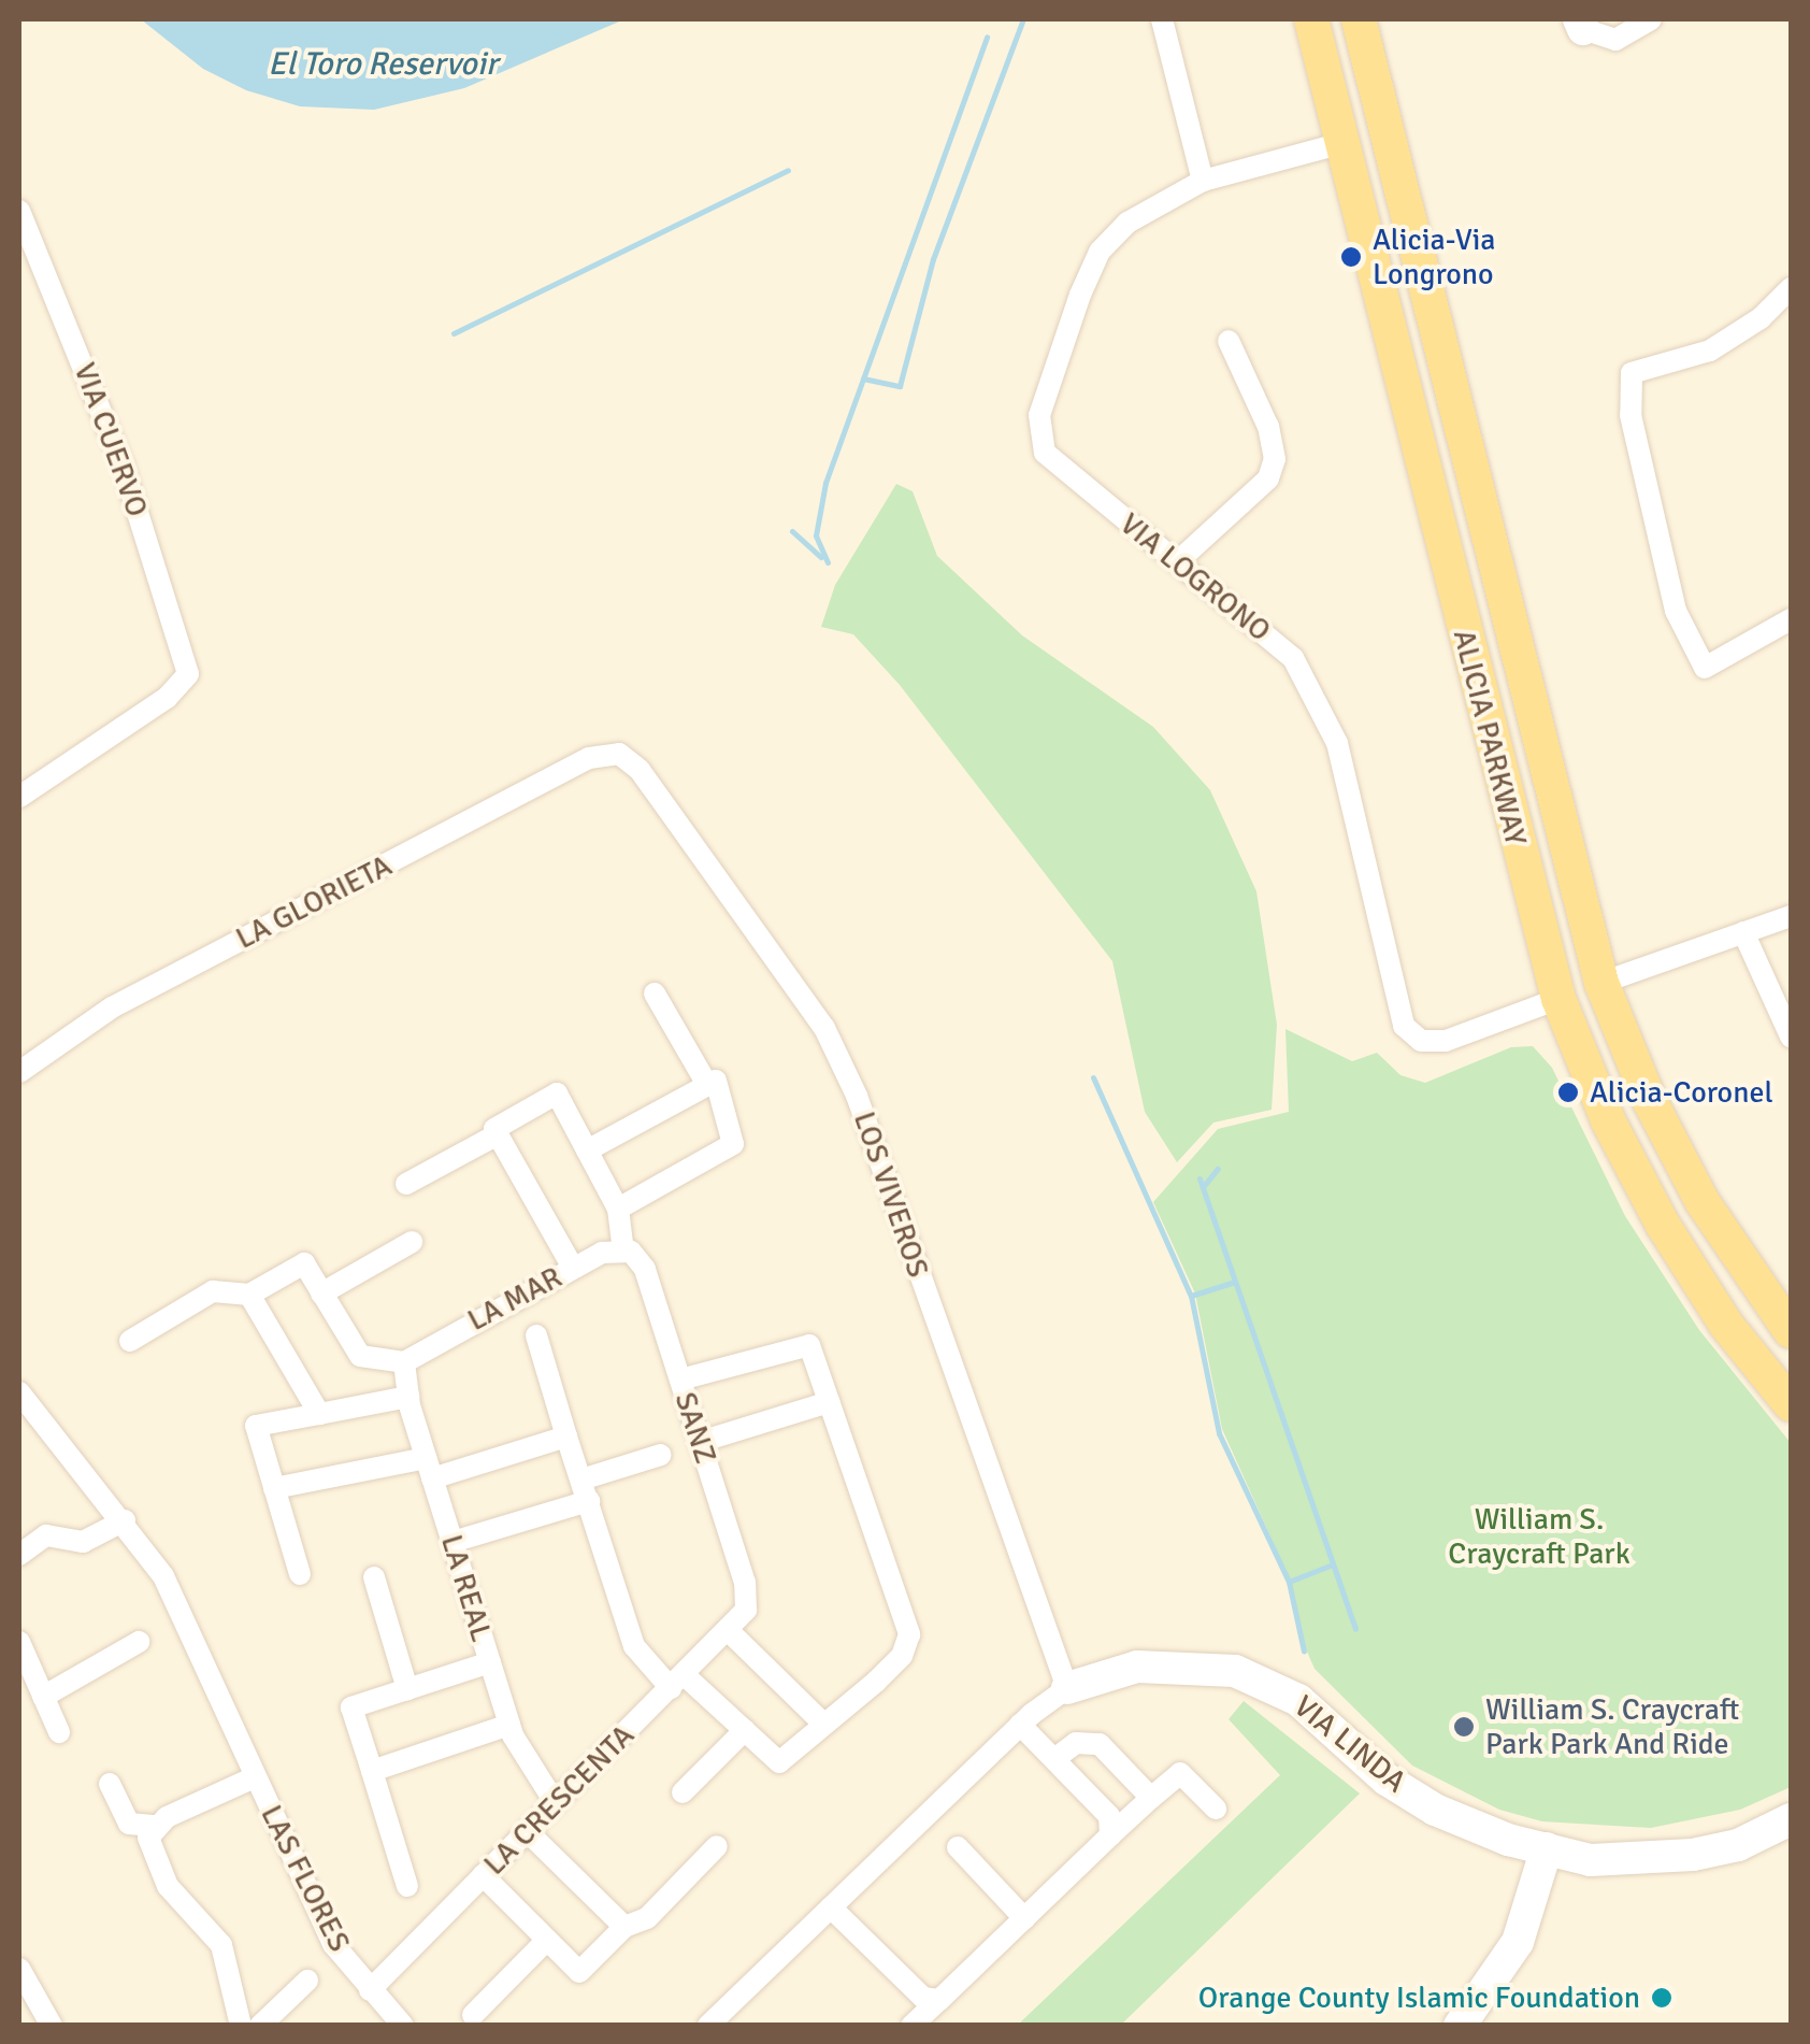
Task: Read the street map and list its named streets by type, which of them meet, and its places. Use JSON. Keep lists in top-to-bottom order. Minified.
{"streets":{"main road":["ALICIA PARKWAY"],"street":["VIA CUERVO","VIA LOGRONO","LA GLORIETA","LOS VIVEROS","LA MAR","SANZ","LA REAL","VIA LINDA","LA CRESCENTA","LAS FLORES"]},"crossings":[["VIA LOGRONO","ALICIA PARKWAY"],["LA GLORIETA","LOS VIVEROS"],["LOS VIVEROS","VIA LINDA"],["LA MAR","SANZ"],["LA MAR","LA REAL"],["SANZ","LA CRESCENTA"],["LA REAL","LA CRESCENTA"],["LA CRESCENTA","LAS FLORES"]],"water":["El Toro Reservoir"],"parks":["William S. Craycraft Park"],"places":["Alicia-Via Longrono","Alicia-Coronel","William S. Craycraft Park Park And Ride","Orange County Islamic Foundation"]}
